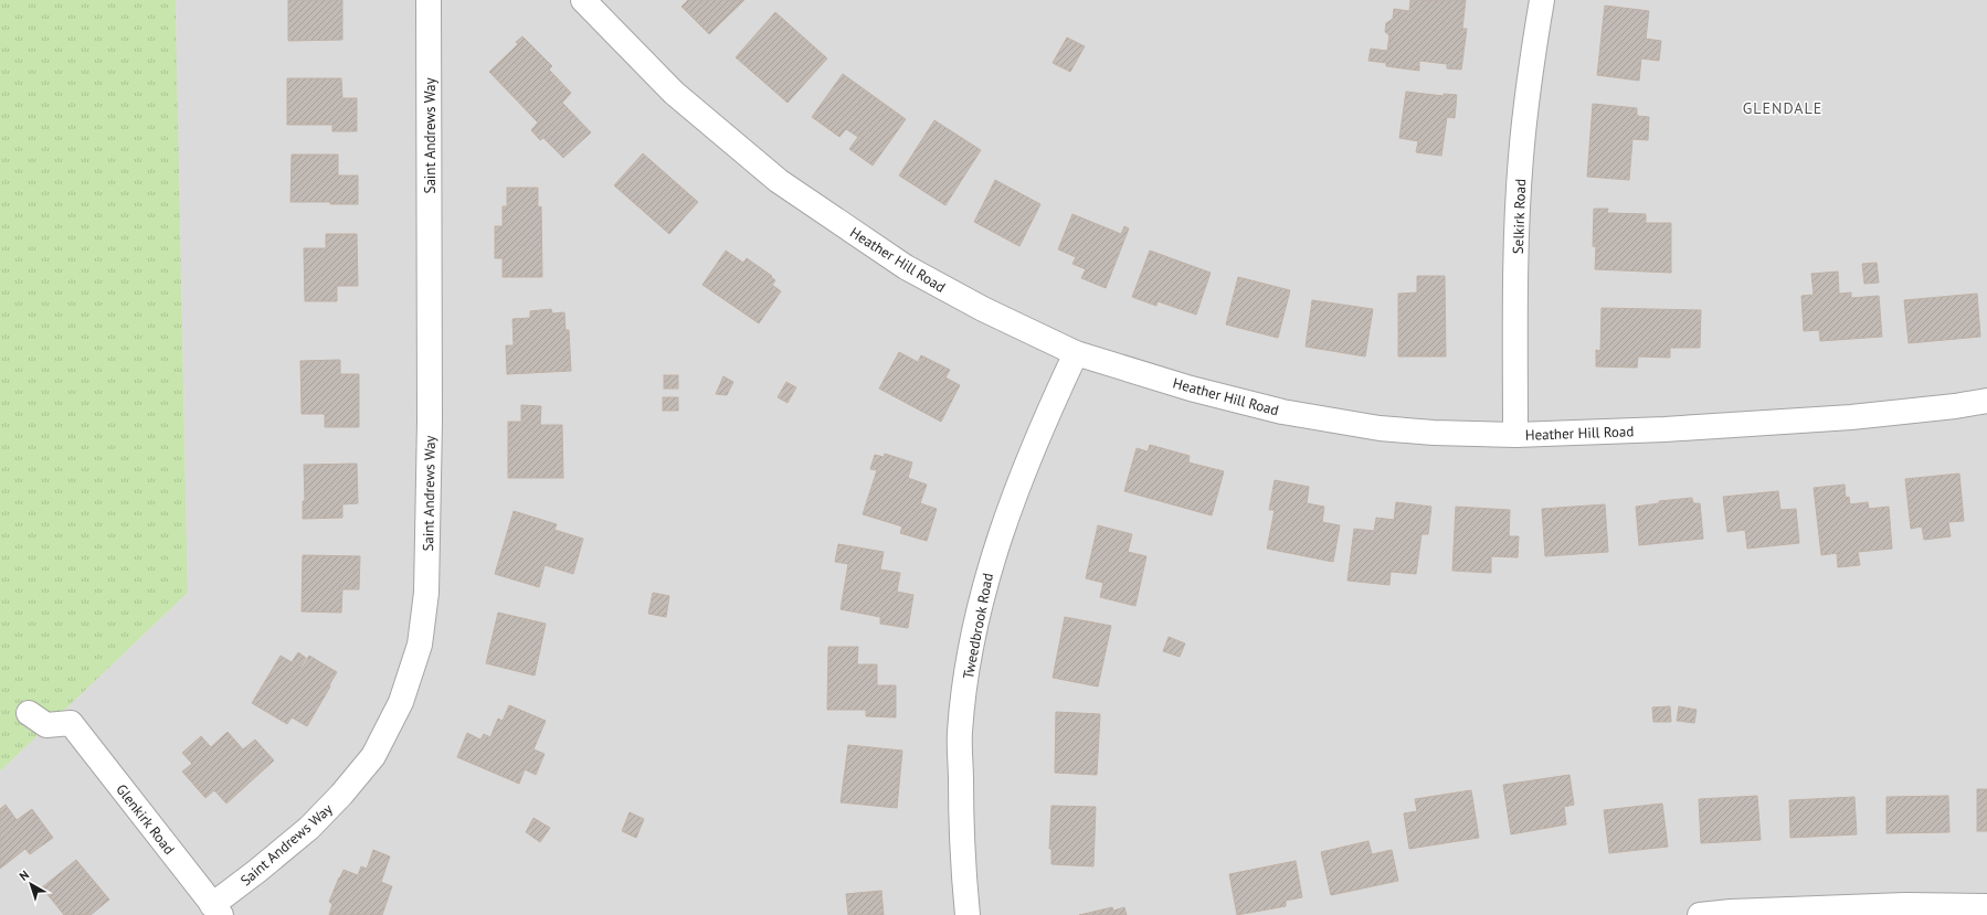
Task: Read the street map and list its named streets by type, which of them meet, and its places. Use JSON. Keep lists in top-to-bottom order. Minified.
{"streets":{"street":["Saint Andrews Way","Selkirk Road","Heather Hill Road","Tweedbrook Road","Glenkirk Road"]},"crossings":[["Saint Andrews Way","Glenkirk Road"],["Selkirk Road","Heather Hill Road"],["Heather Hill Road","Tweedbrook Road"]],"districts":["GLENDALE"],"north":"top left"}
